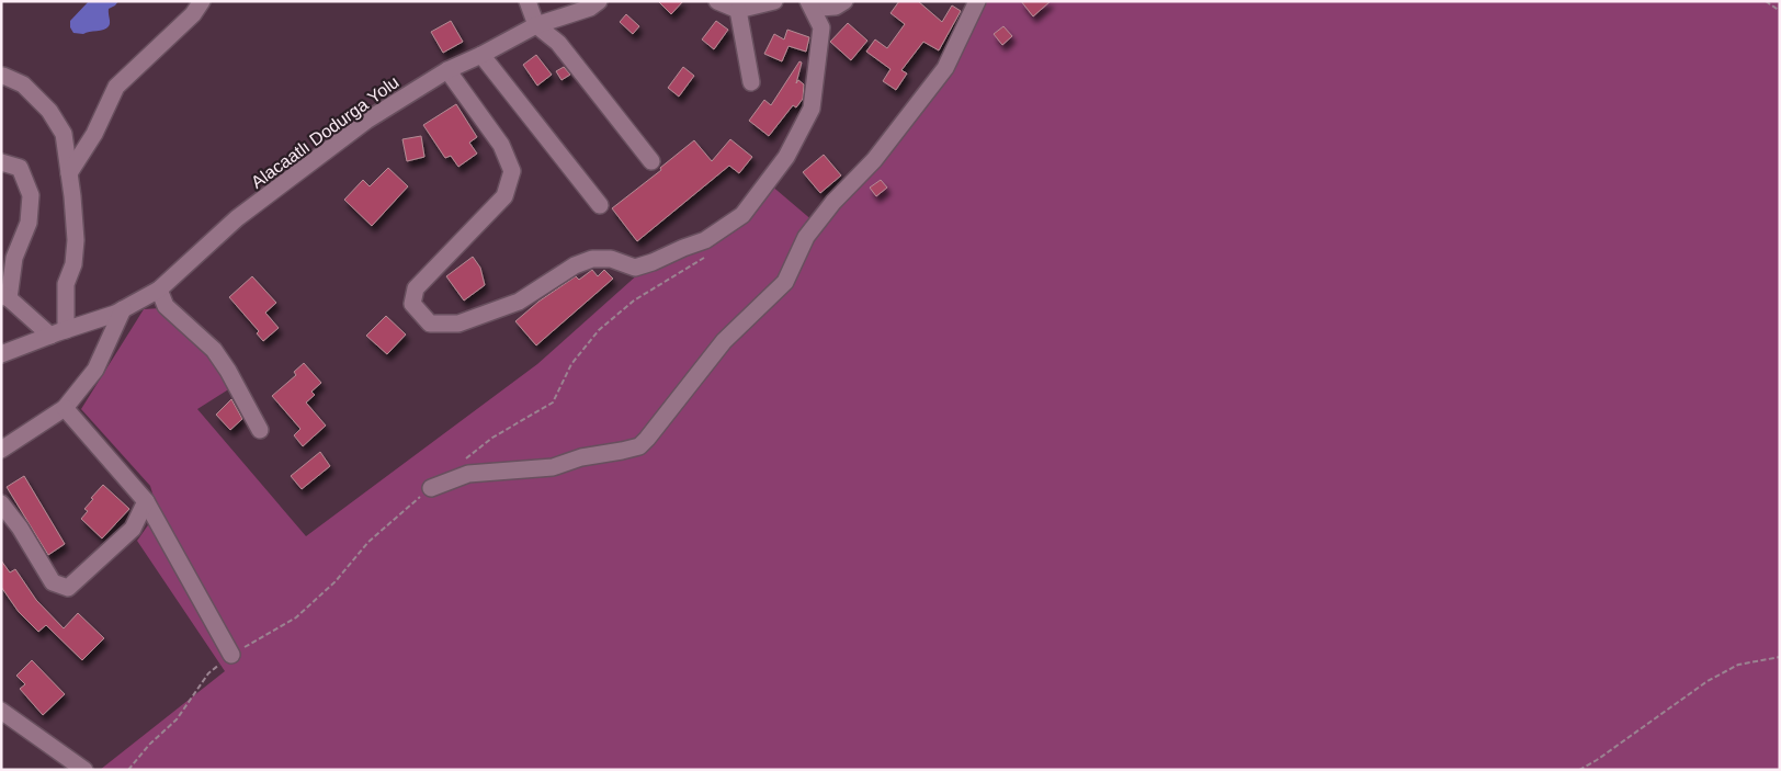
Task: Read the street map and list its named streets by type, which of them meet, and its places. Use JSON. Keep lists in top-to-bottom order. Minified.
{"streets":{"street":["Alacaatlı Dodurga Yolu"]}}
